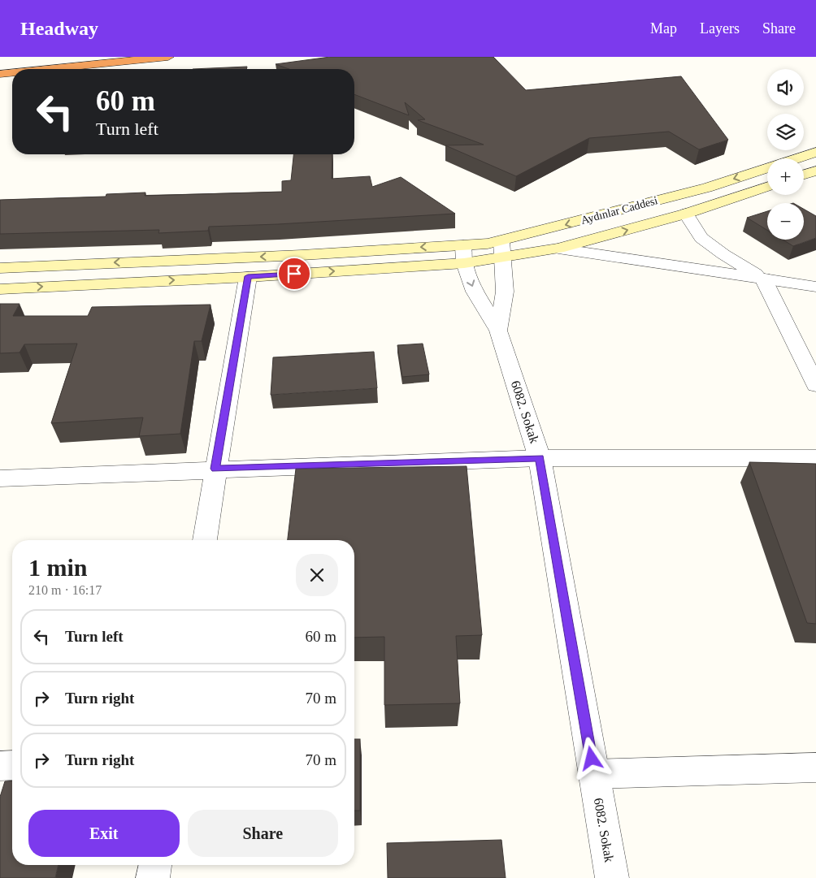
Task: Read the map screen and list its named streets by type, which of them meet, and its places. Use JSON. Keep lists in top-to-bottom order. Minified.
{"streets":{"main road":["Aydınlar Caddesi"],"street":["6082. Sokak"]},"page":{"header":"Headway","nav":["Map","Layers","Share"],"map_buttons":["+","−"],"turn":["60 m","Turn left"],"heading":["1 min","210 m · 16:17"],"list":[{"name":"Turn left","value":"60 m"},{"name":"Turn right","value":"70 m"},{"name":"Turn right","value":"70 m"}],"buttons":["Exit","Share"]}}
